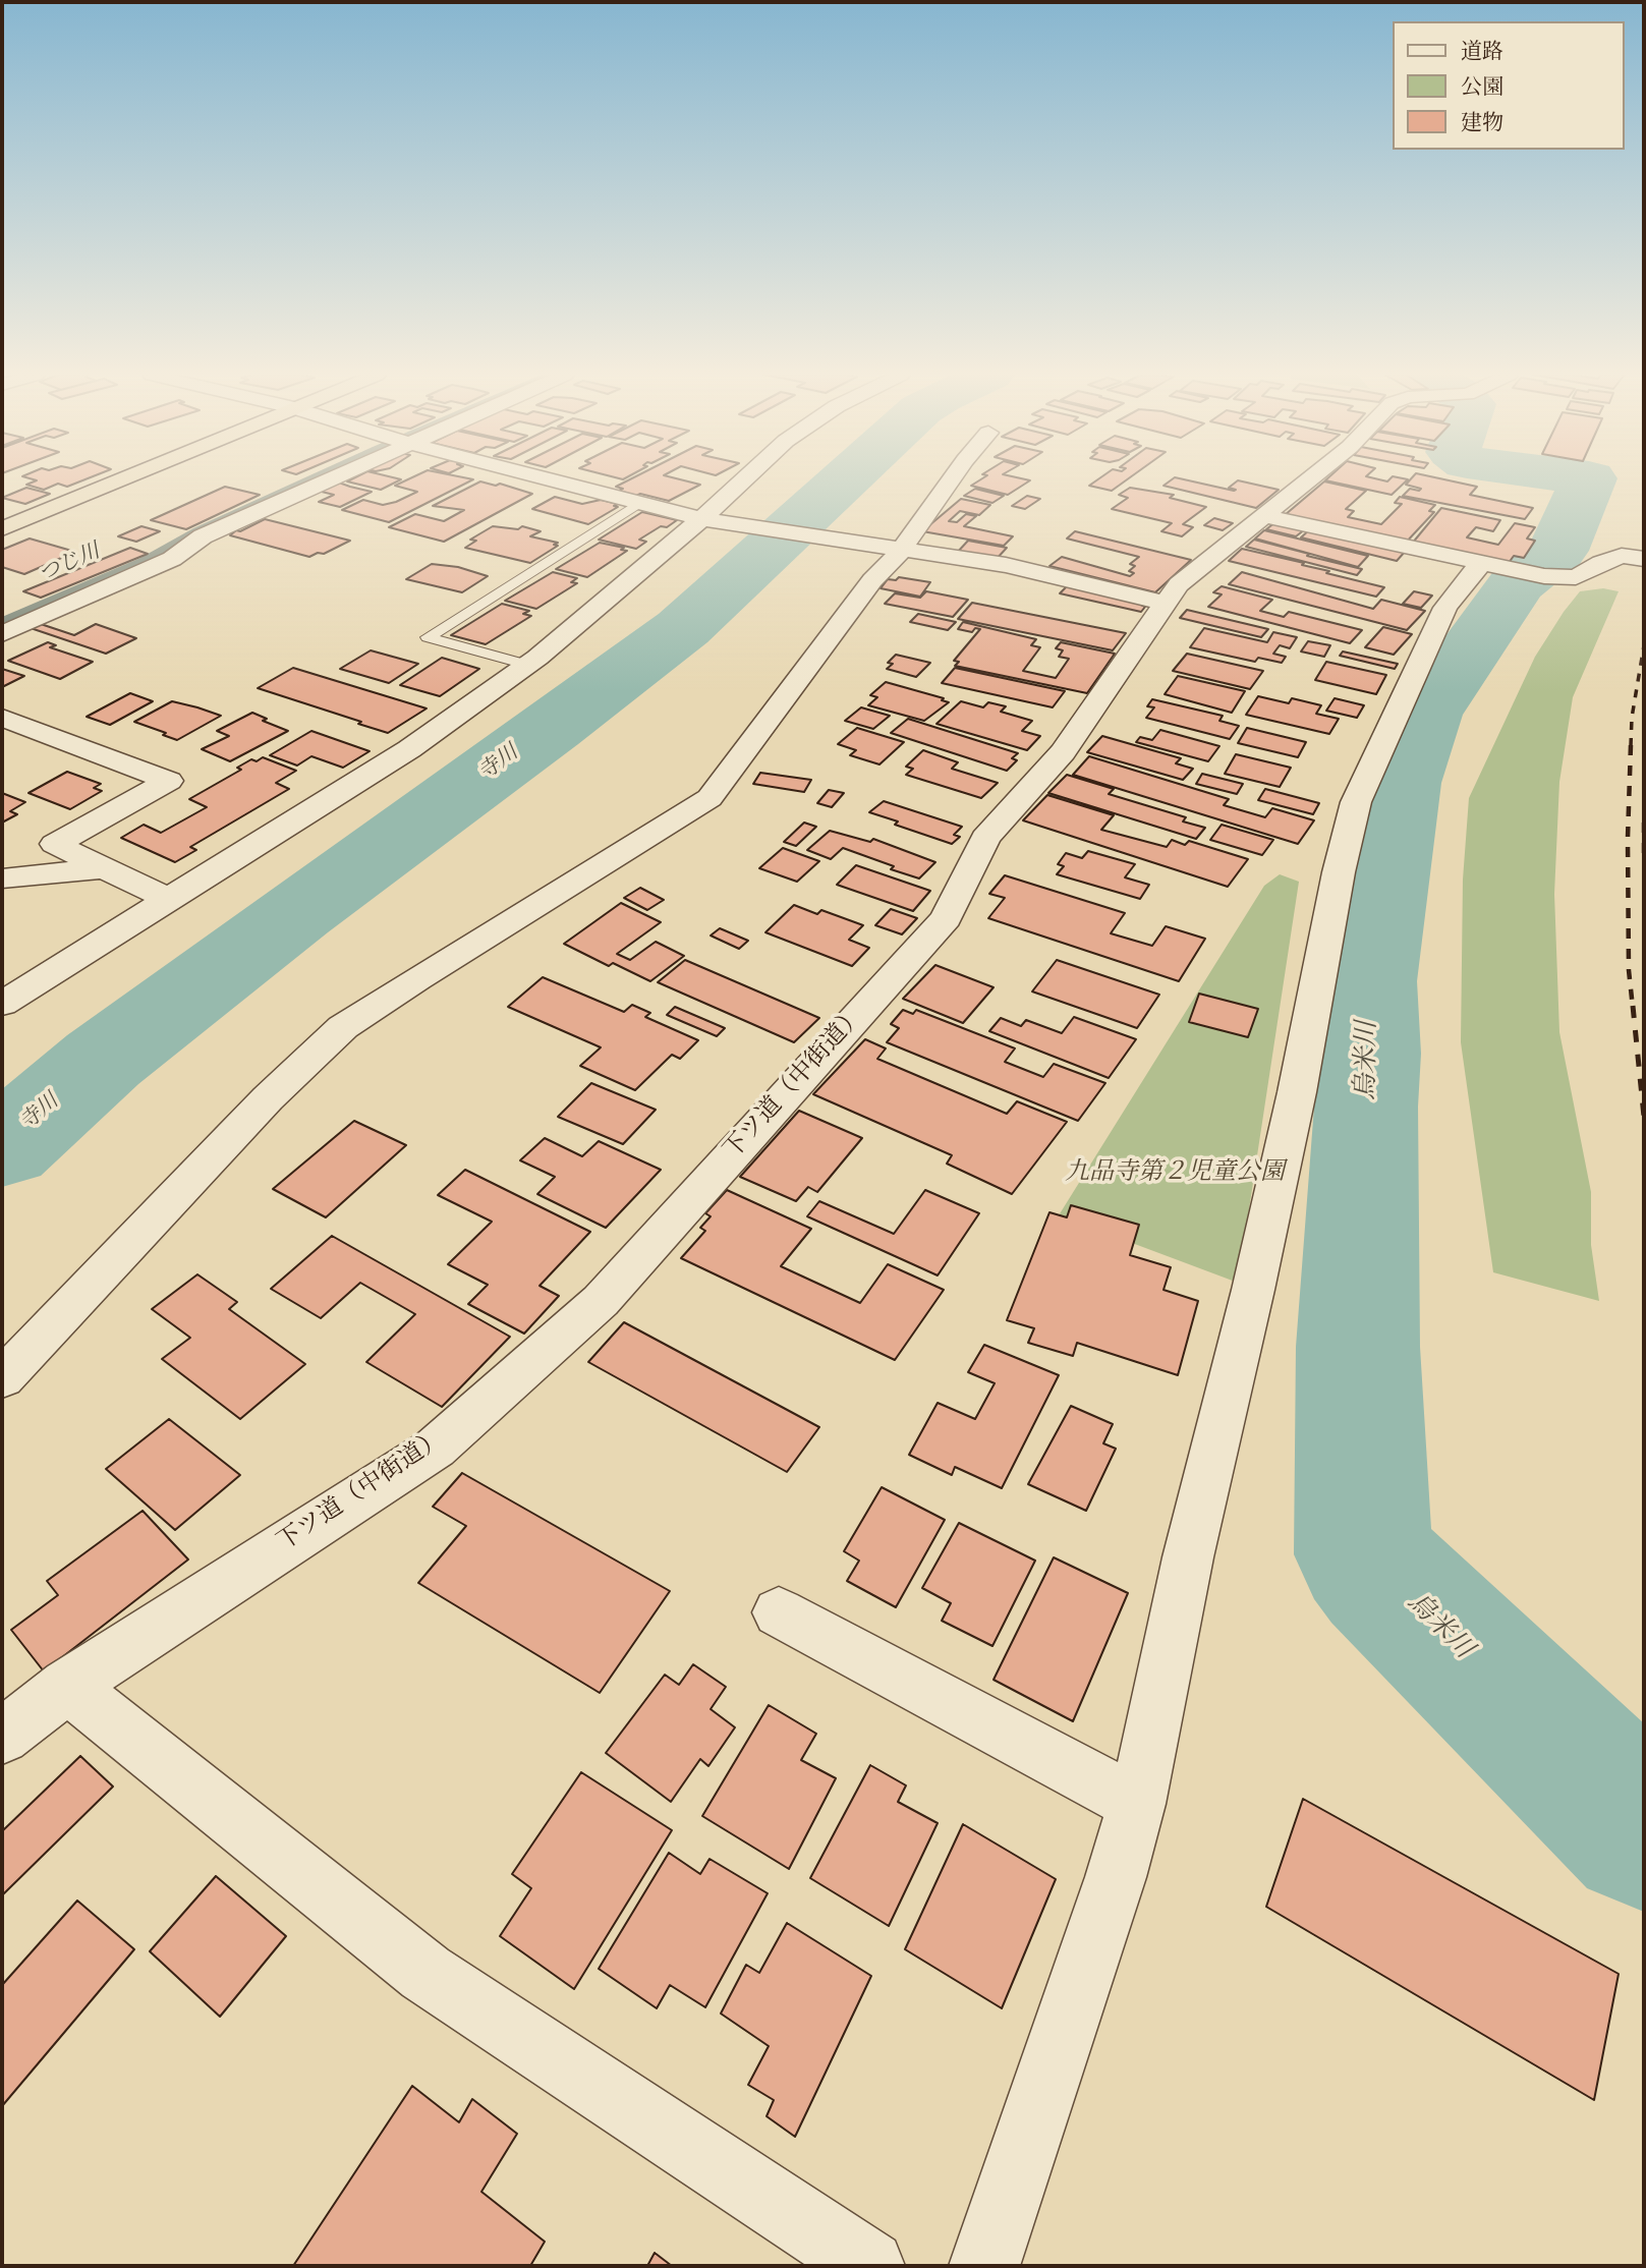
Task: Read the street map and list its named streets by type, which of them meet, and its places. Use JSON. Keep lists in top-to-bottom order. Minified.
{"streets":{"street":["下ツ道（中街道）"]},"water":["つじ川","寺川","烏米川"],"parks":["九品寺第２児童公園"],"legend":["道路","公園","建物"]}
